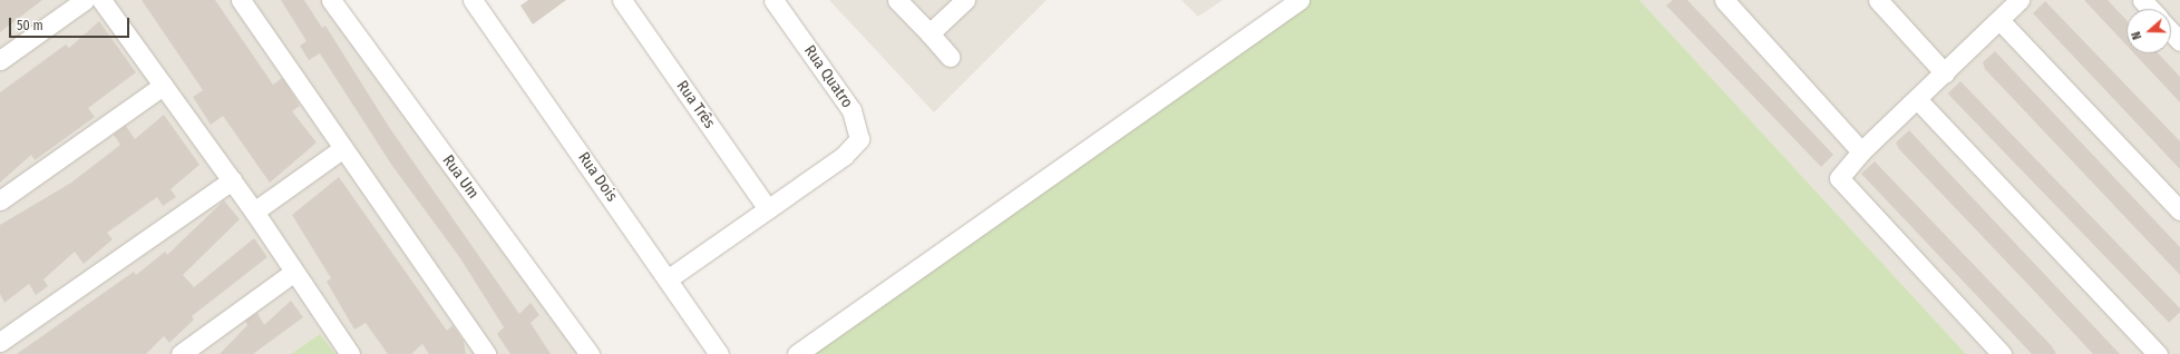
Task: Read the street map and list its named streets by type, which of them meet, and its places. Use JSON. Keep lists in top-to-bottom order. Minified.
{"streets":{"street":["Rua Quatro","Rua Três","Rua Um","Rua Dois"]},"crossings":[["Rua Quatro","Rua Três"]],"scale_bar":"50 m","north":"left"}
